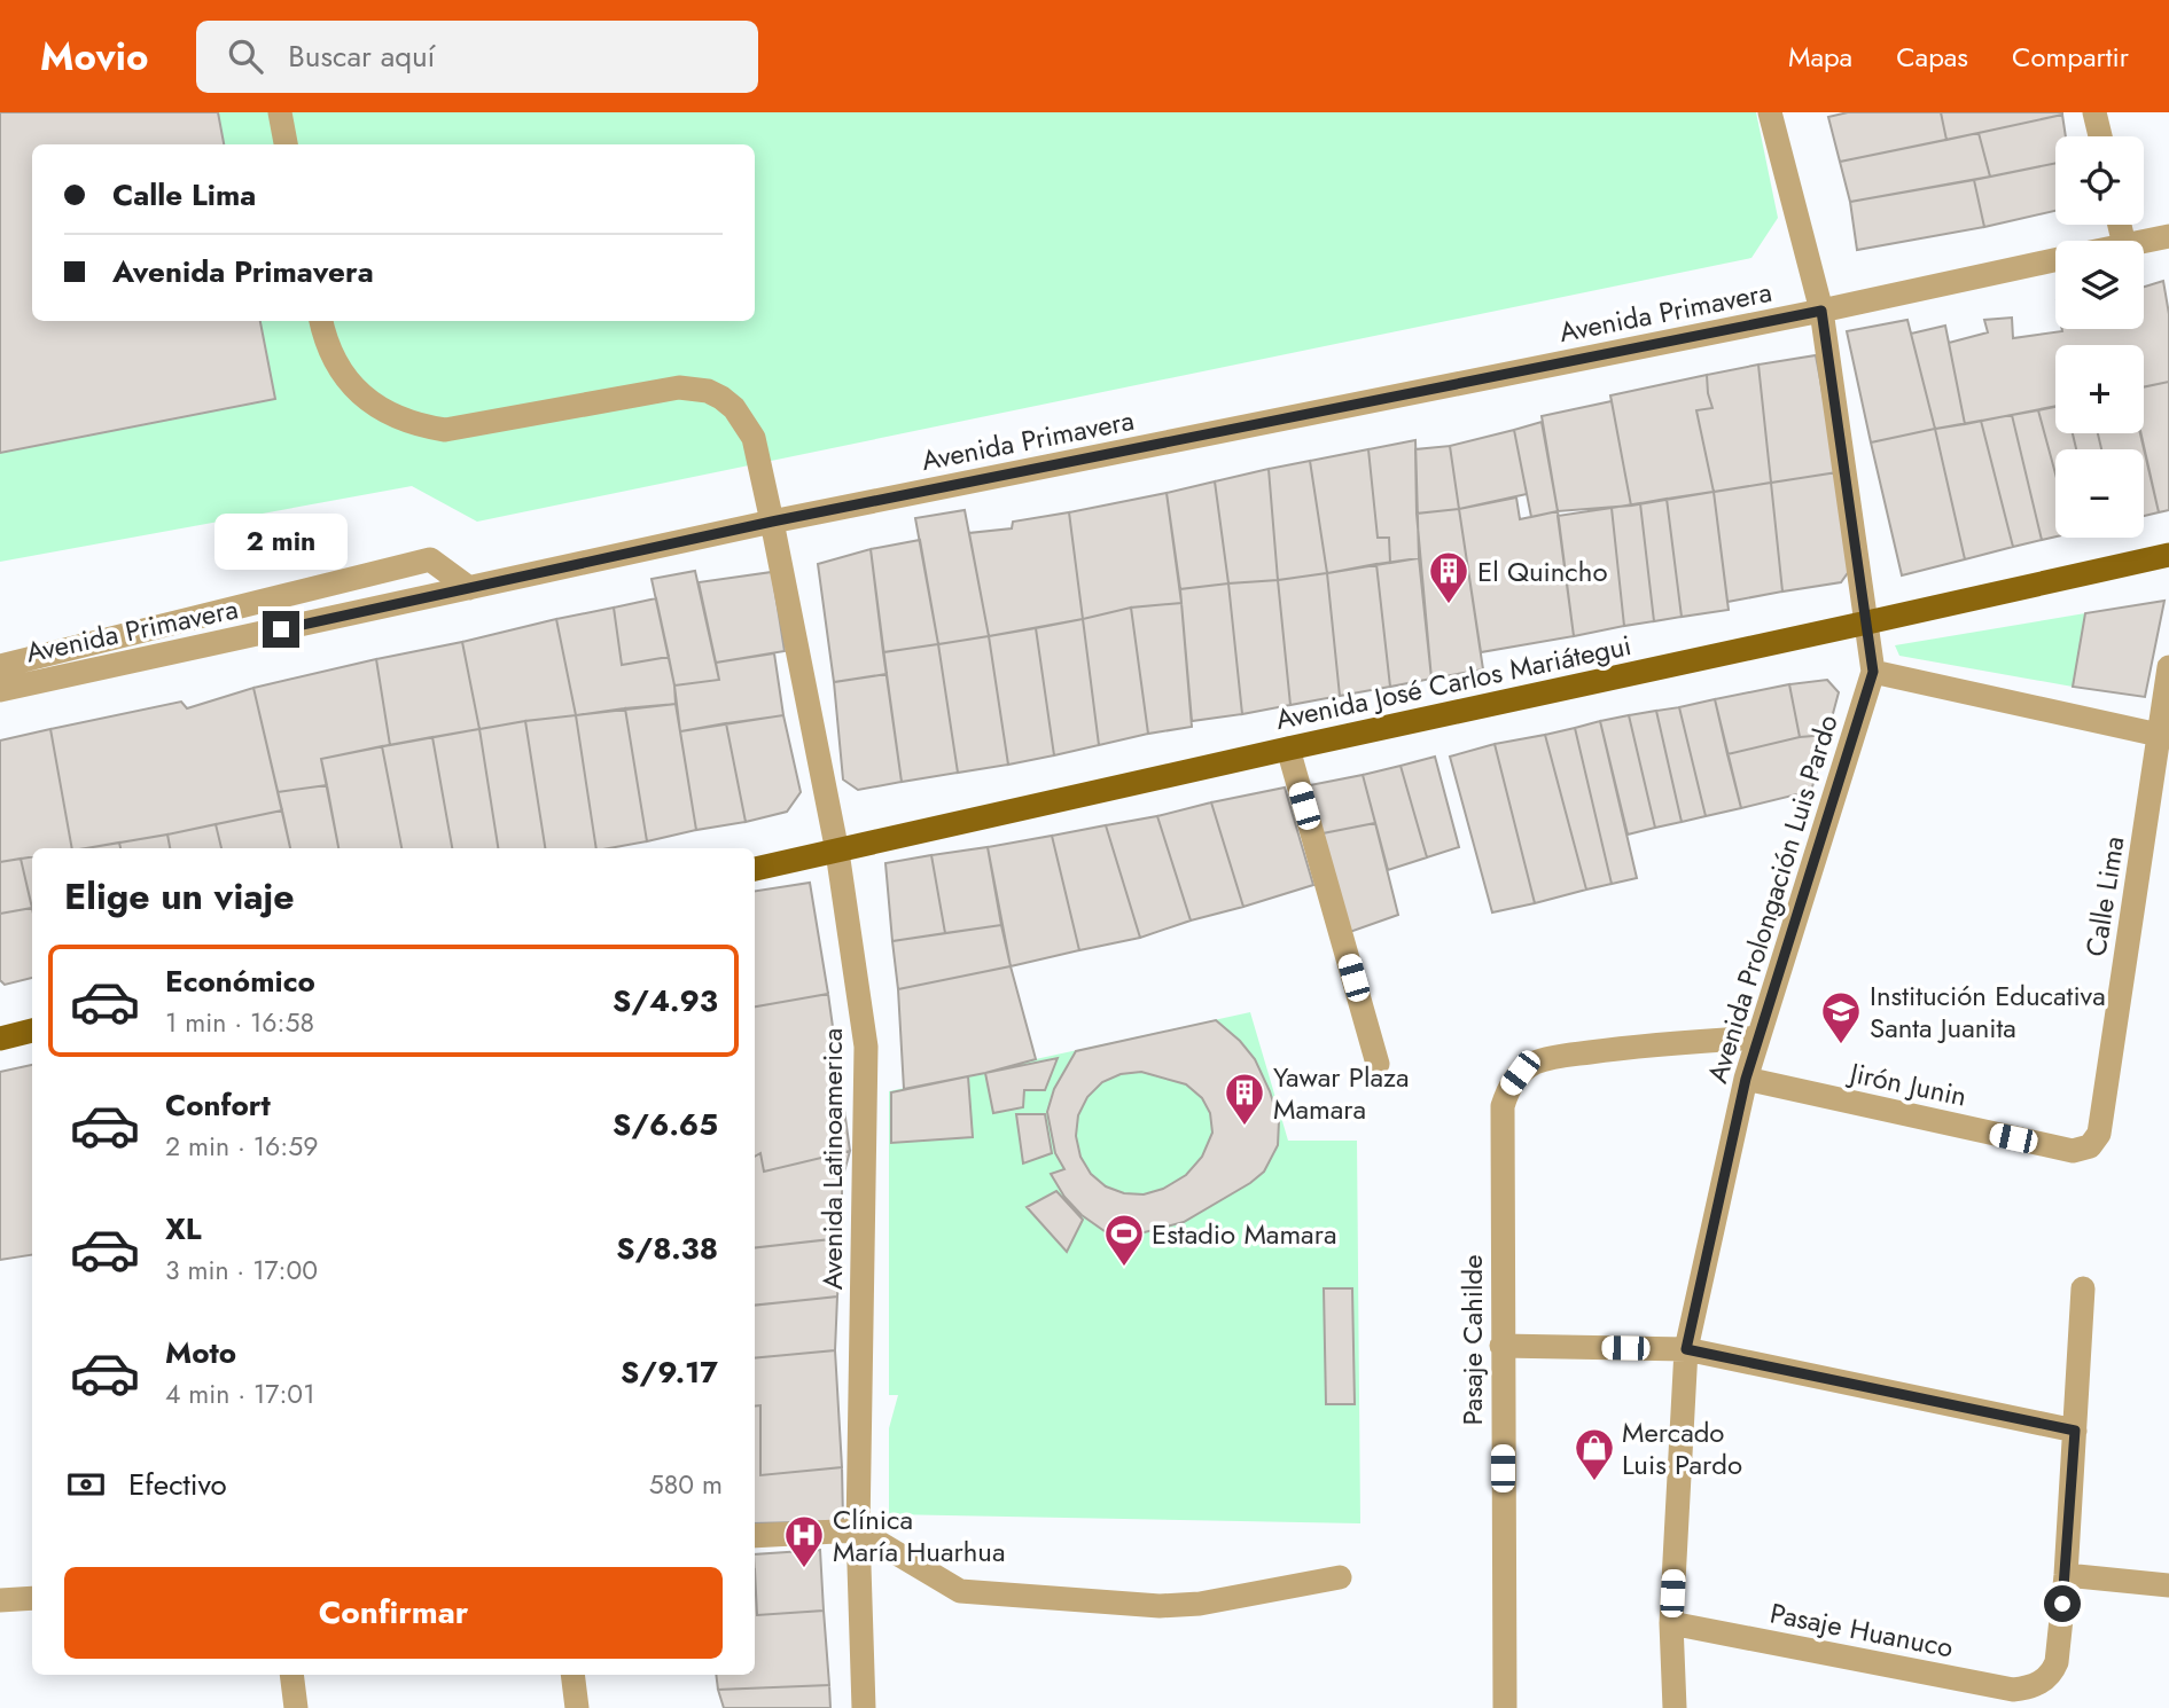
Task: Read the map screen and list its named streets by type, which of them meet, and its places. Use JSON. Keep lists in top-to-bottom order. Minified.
{"streets":{"main road":["Avenida José Carlos Mariátegui"],"street":["Avenida Primavera","Calle Lima","Avenida Prolongación Luis Pardo","Jirón Junin","Avenida Latinoamerica","Pasaje Cahilde","Pasaje Huanuco"]},"crossings":[["Avenida Primavera","Avenida Prolongación Luis Pardo"],["Avenida Primavera","Avenida Latinoamerica"],["Avenida José Carlos Mariátegui","Avenida Prolongación Luis Pardo"],["Avenida José Carlos Mariátegui","Avenida Latinoamerica"],["Calle Lima","Jirón Junin"],["Avenida Prolongación Luis Pardo","Jirón Junin"],["Avenida Prolongación Luis Pardo","Pasaje Cahilde"],["Avenida Prolongación Luis Pardo","Pasaje Huanuco"]],"places":{"building":["El Quincho","Yawar Plaza Mamara"],"school or university":["Institución Educativa Santa Juanita"],"sports":["Estadio Mamara"],"shop":["Mercado Luis Pardo"],"hospital":["Clínica María Huarhua"]},"page":{"header":"Movio","search":"Buscar aquí","nav":["Mapa","Capas","Compartir"],"map_buttons":["+","−"],"banner":["Calle Lima","Avenida Primavera"],"bubble":"2 min","heading":"Elige un viaje","list":[{"name":"Económico","note":"1 min · 16:58","value":"S/4.93"},{"name":"Confort","note":"2 min · 16:59","value":"S/6.65"},{"name":"XL","note":"3 min · 17:00","value":"S/8.38"},{"name":"Moto","note":"4 min · 17:01","value":"S/9.17"}],"pay":["Efectivo","580 m"],"buttons":"Confirmar"}}
